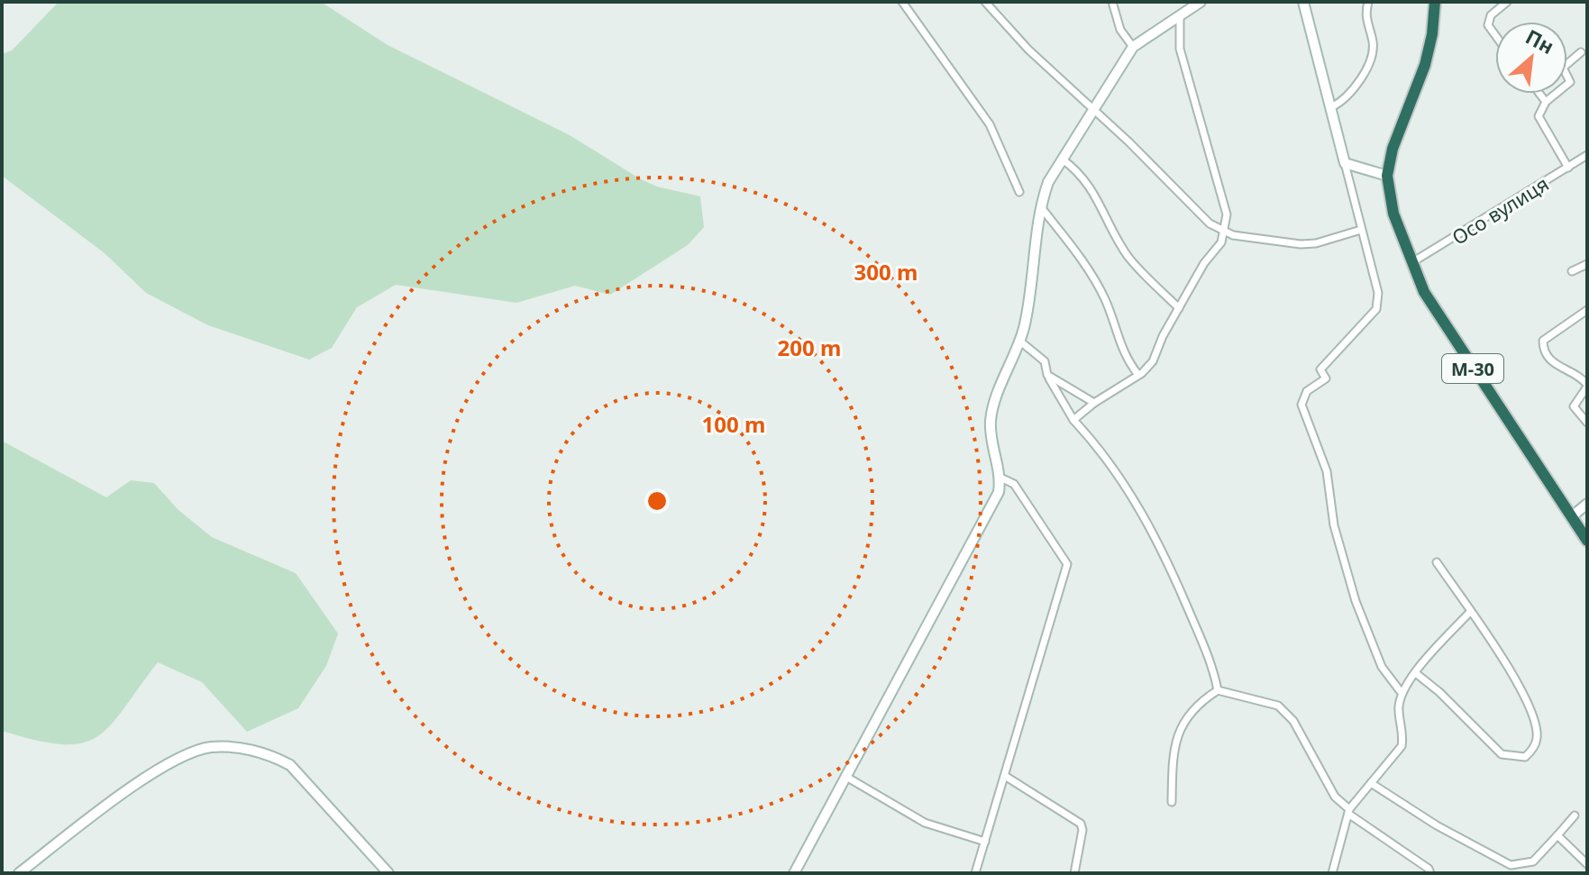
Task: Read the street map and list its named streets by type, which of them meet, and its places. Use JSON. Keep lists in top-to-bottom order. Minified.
{"streets":{"highway":["М-30"],"street":["Осо вулиця"]},"crossings":[["Осо вулиця","М-30"]],"north":"top right","rings":["300 m","200 m","100 m"]}
